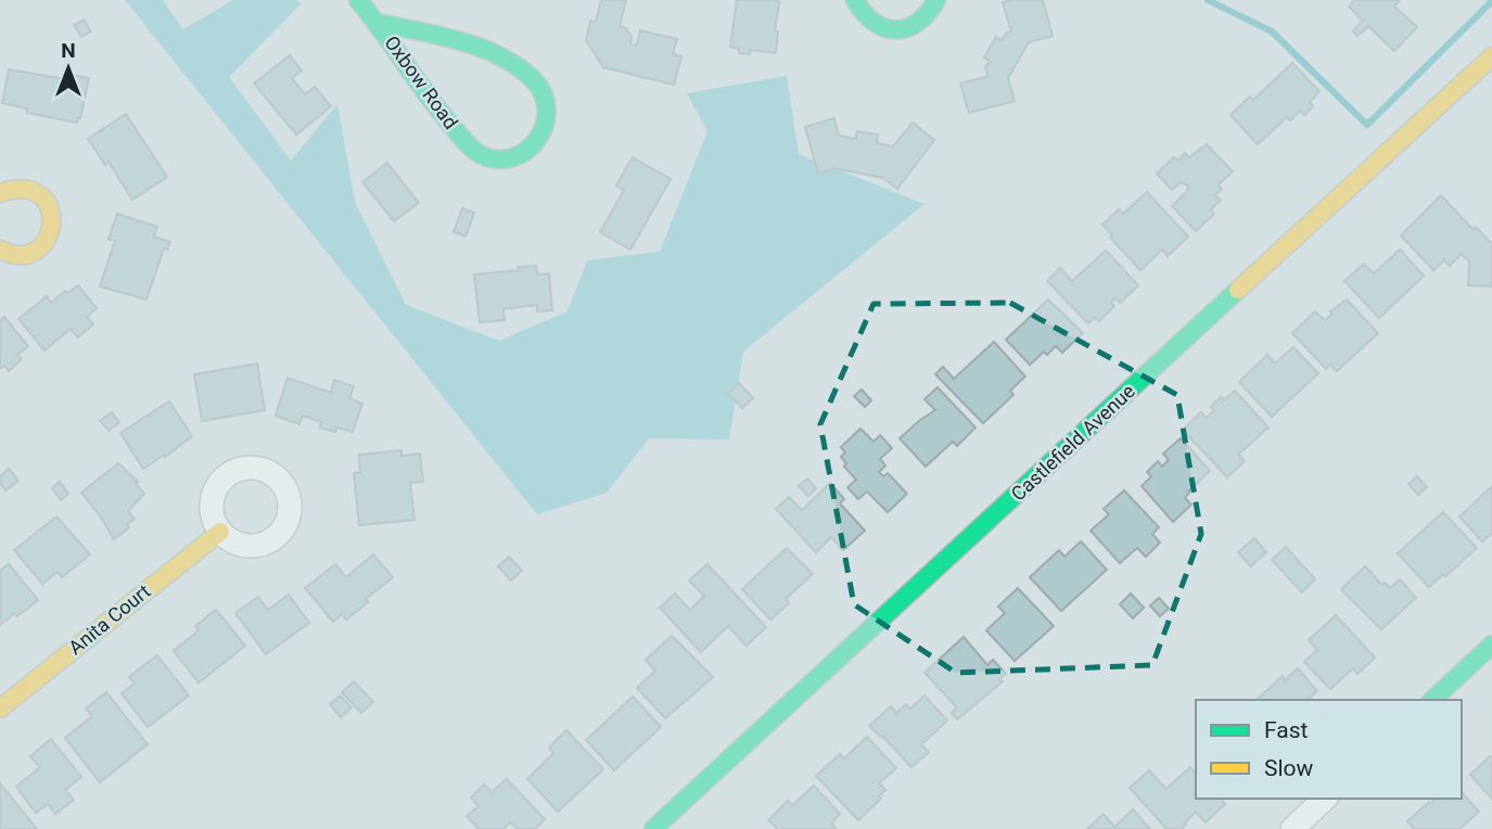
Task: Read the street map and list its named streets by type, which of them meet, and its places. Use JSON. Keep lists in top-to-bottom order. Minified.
{"streets":{"street":["Oxbow Road","Castlefield Avenue","Anita Court"]},"legend":["Fast","Slow"],"north":"top"}
